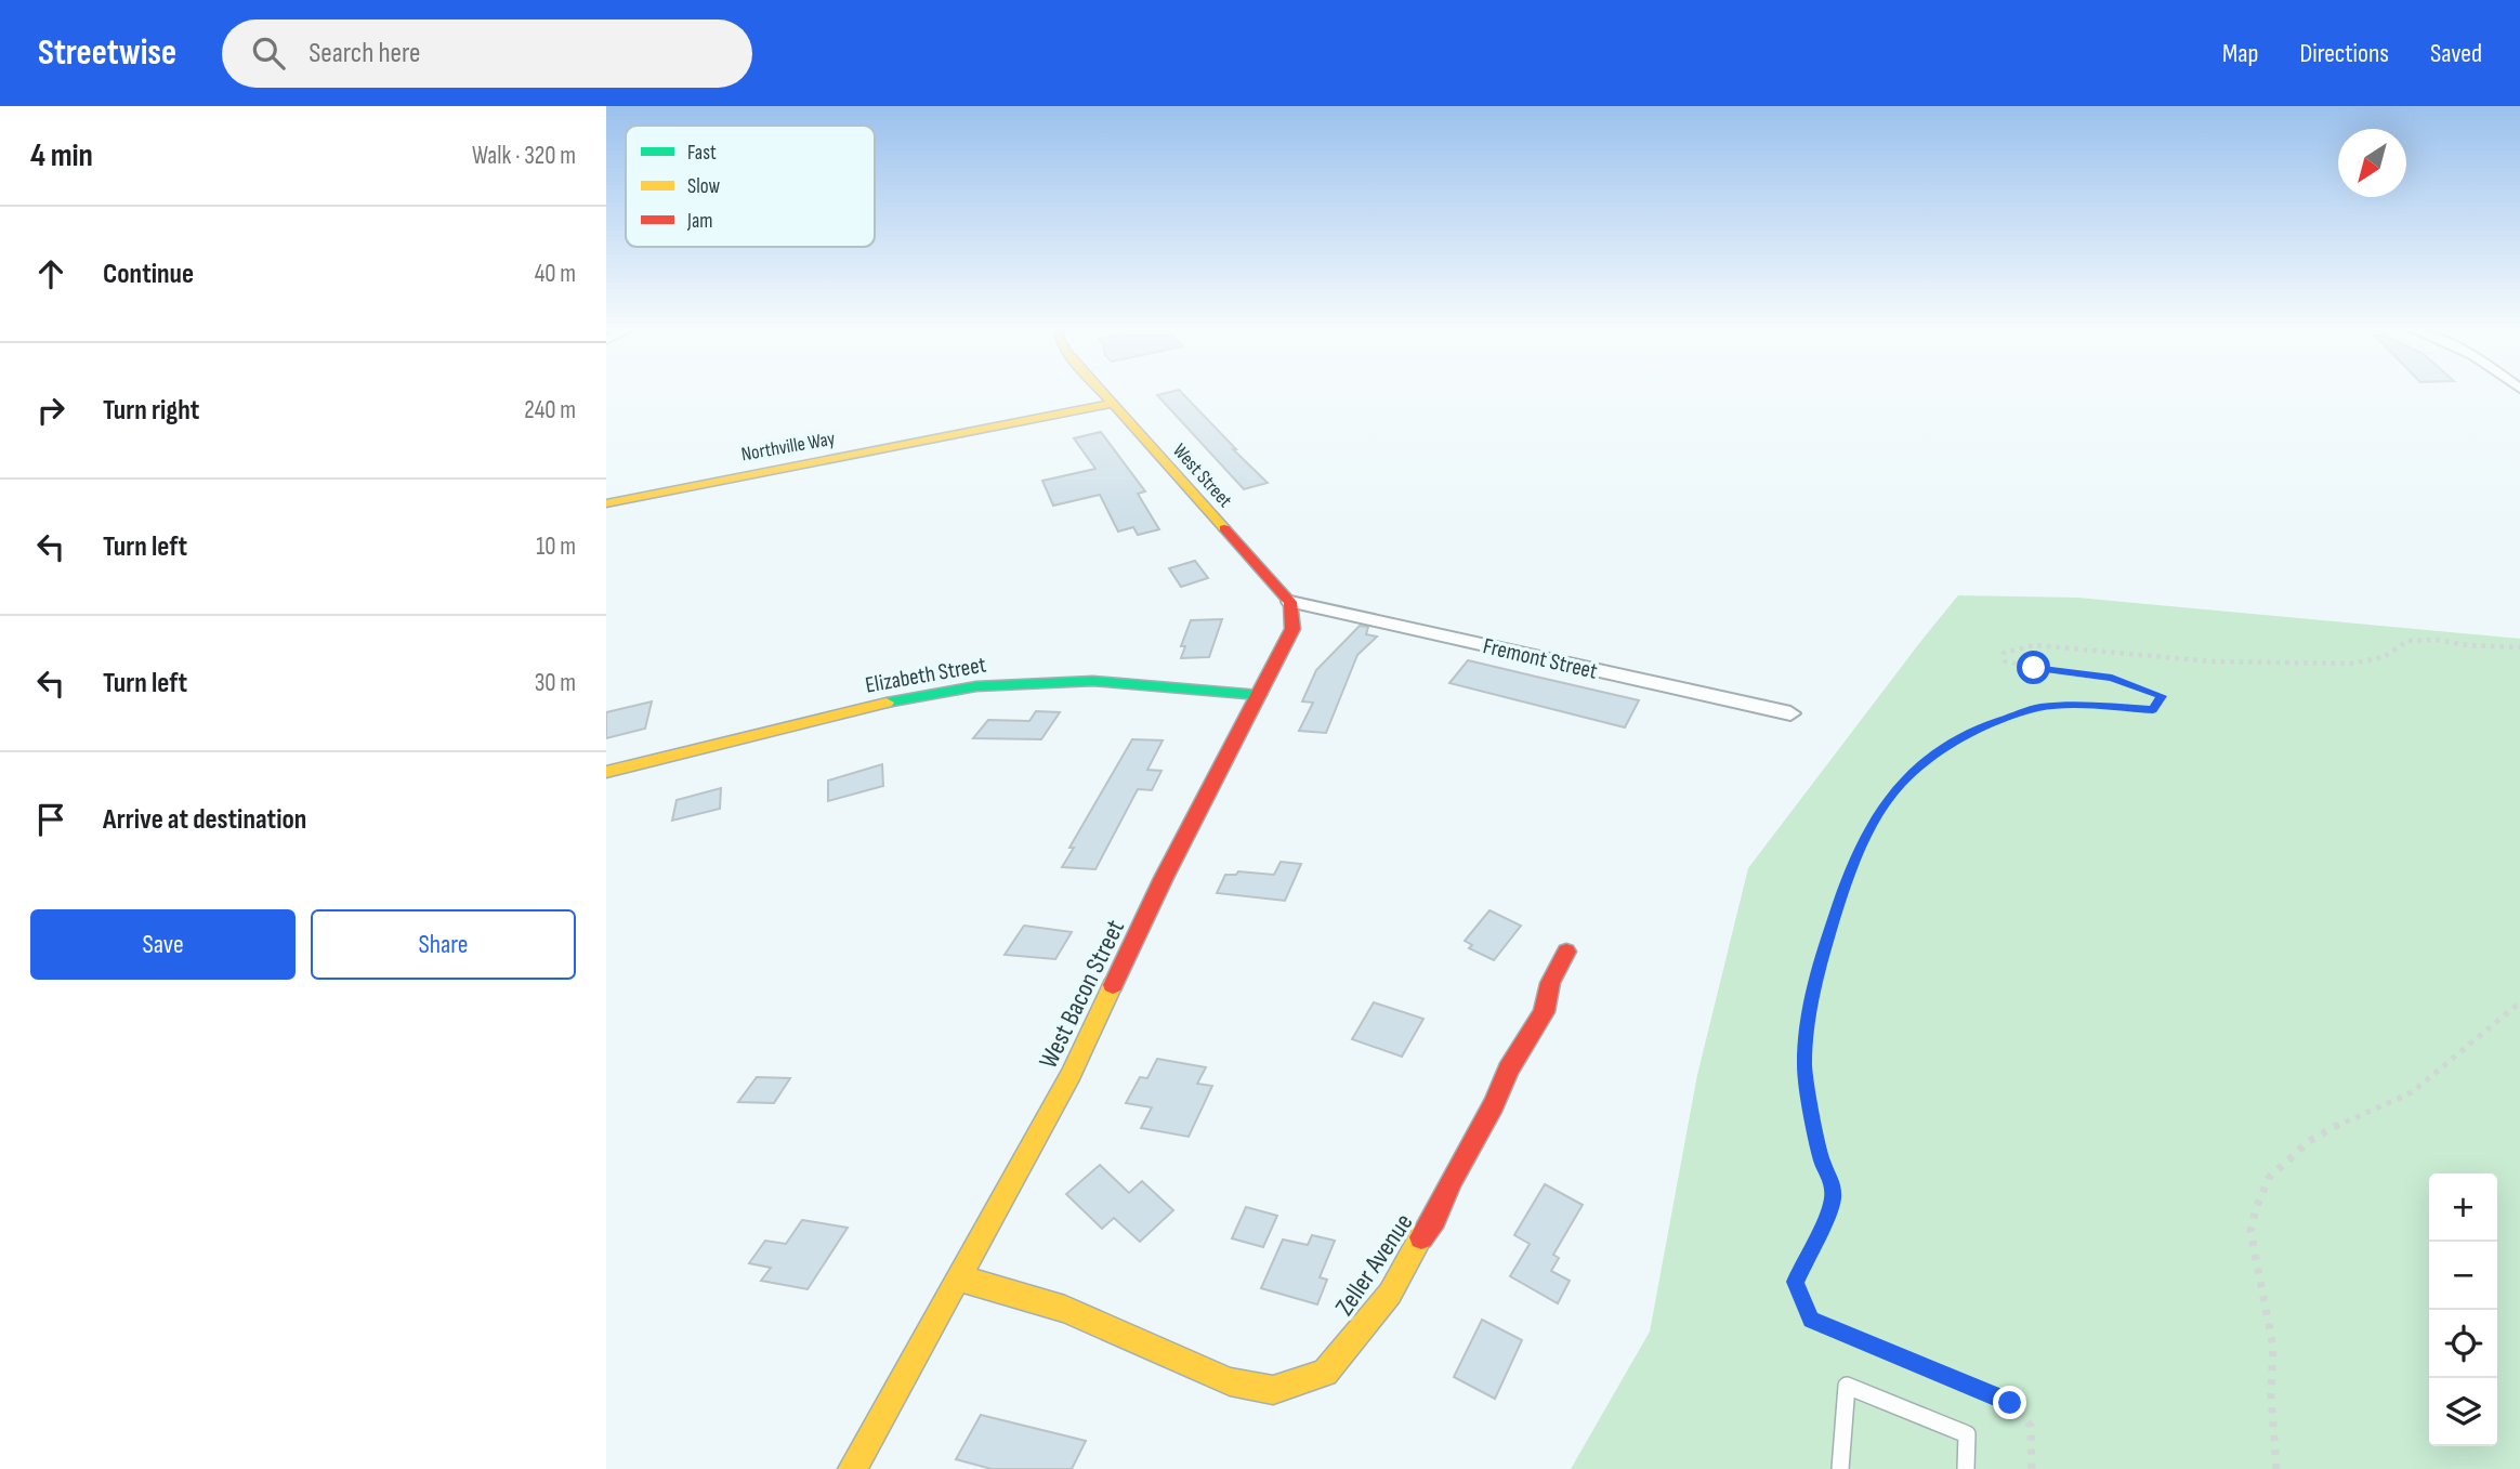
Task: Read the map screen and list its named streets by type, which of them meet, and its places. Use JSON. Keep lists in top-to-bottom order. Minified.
{"streets":{"street":["Northville Way","West Street","Fremont Street","Elizabeth Street","West Bacon Street","Zeller Avenue"]},"crossings":[["Northville Way","West Street"],["West Street","Fremont Street"],["West Street","West Bacon Street"],["Fremont Street","West Bacon Street"],["Elizabeth Street","West Bacon Street"],["West Bacon Street","Zeller Avenue"]],"legend":["Fast","Slow","Jam"],"north":"bottom left","page":{"header":"Streetwise","search":"Search here","nav":["Map","Directions","Saved"],"heading":["4 min","Walk · 320 m"],"list":[["Continue","40 m"],["Turn right","240 m"],["Turn left","10 m"],["Turn left","30 m"],"Arrive at destination"],"buttons":["Save","Share"],"map_buttons":["+","−"]}}
